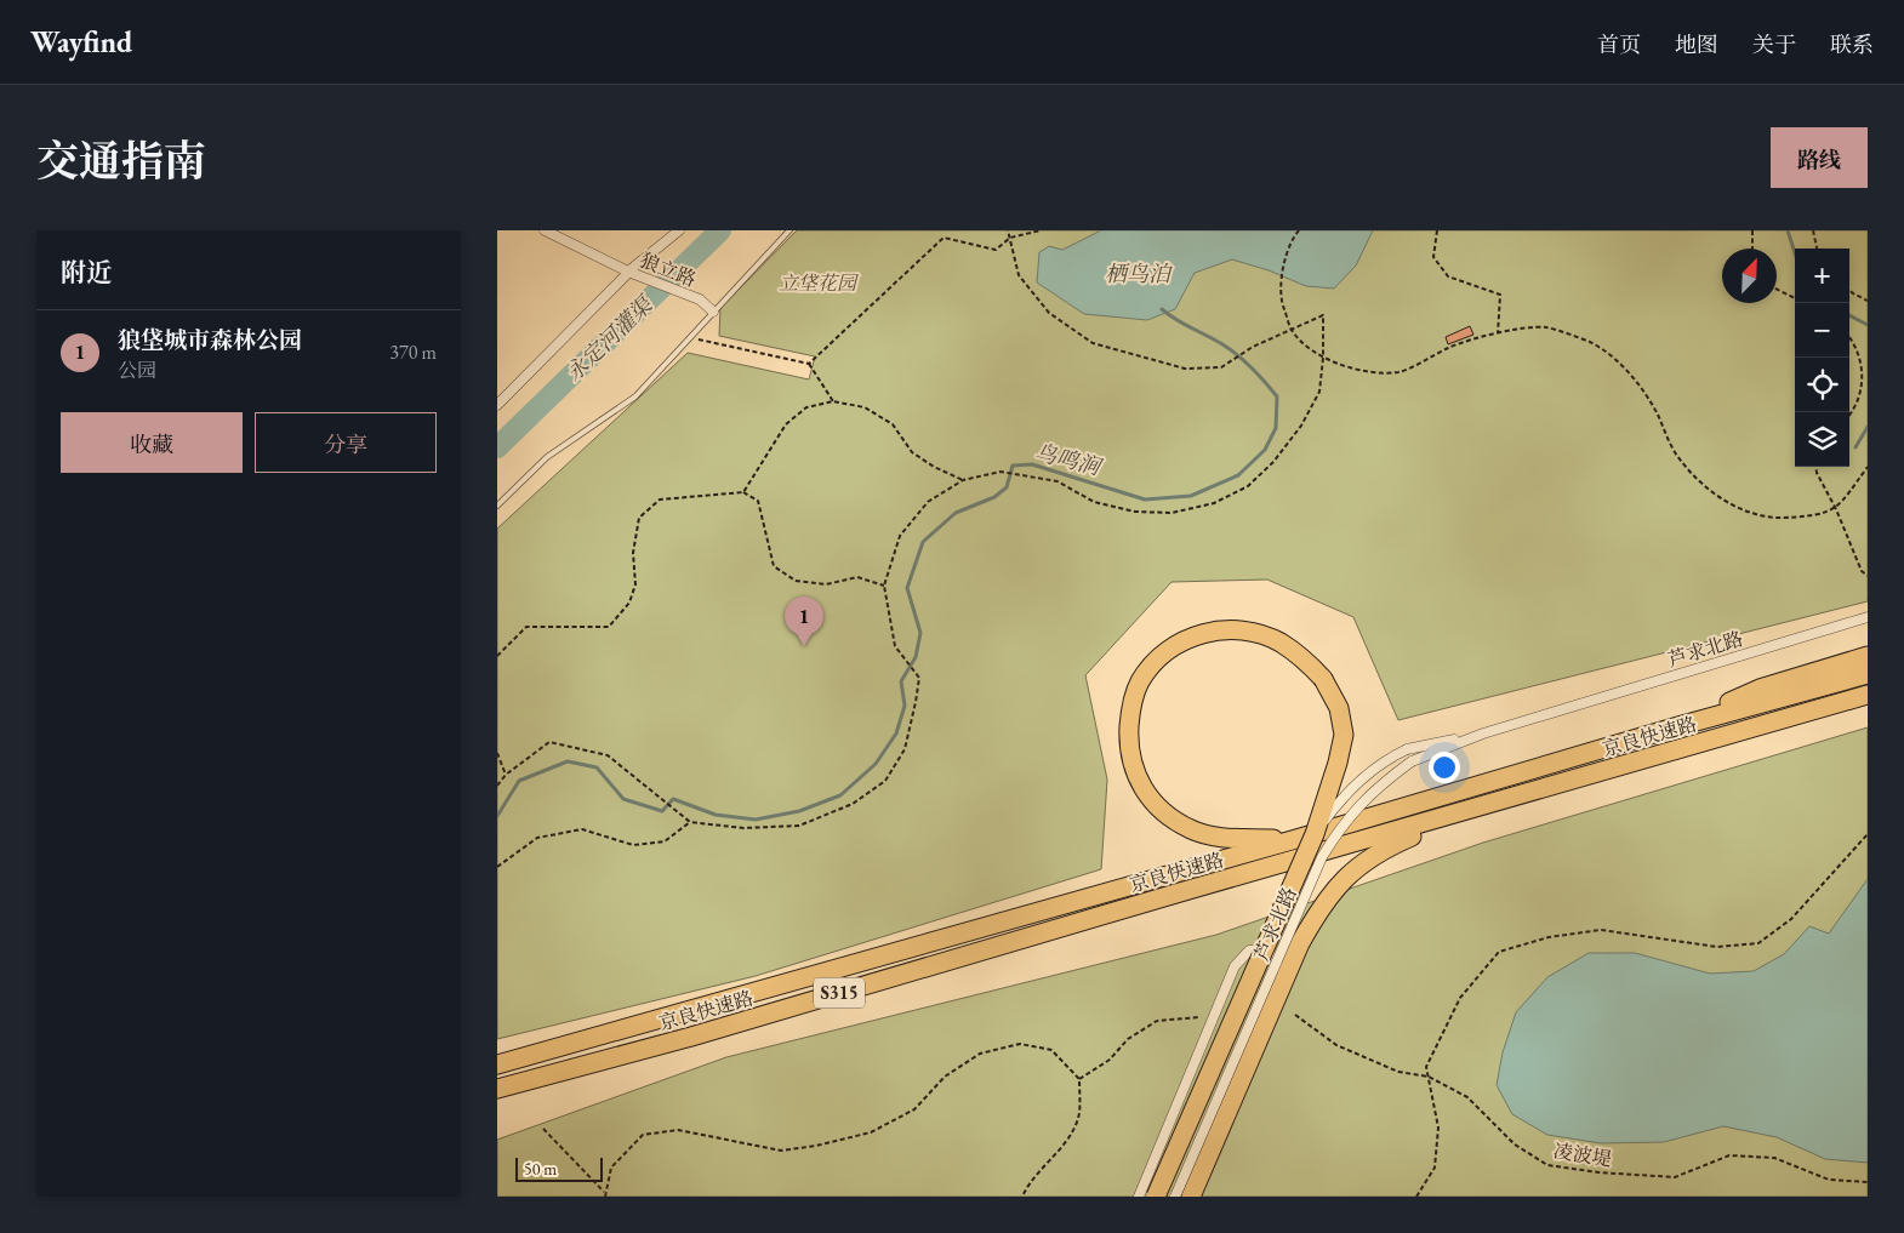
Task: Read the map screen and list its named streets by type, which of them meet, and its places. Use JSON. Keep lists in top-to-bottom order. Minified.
{"streets":{"highway":["京良快速路","S315"],"street":["狼立路","芦求北路"],"path":["凌波堤"]},"crossings":[["芦求北路","京良快速路"]],"water":["栖鸟泊","永定河灌渠","鸟鸣涧"],"parks":["立垡花园"],"scale_bar":"50 m","north":"top right","page":{"header":"Wayfind","nav":["首页","地图","关于","联系"],"title":"交通指南","buttons":["路线",["收藏","分享"]],"heading":"附近","map_buttons":["+","−"],"list":[{"mark":"1","name":"狼垡城市森林公园","note":"公园","value":"370 m"}],"pins":"1","scale":"50 m"}}
